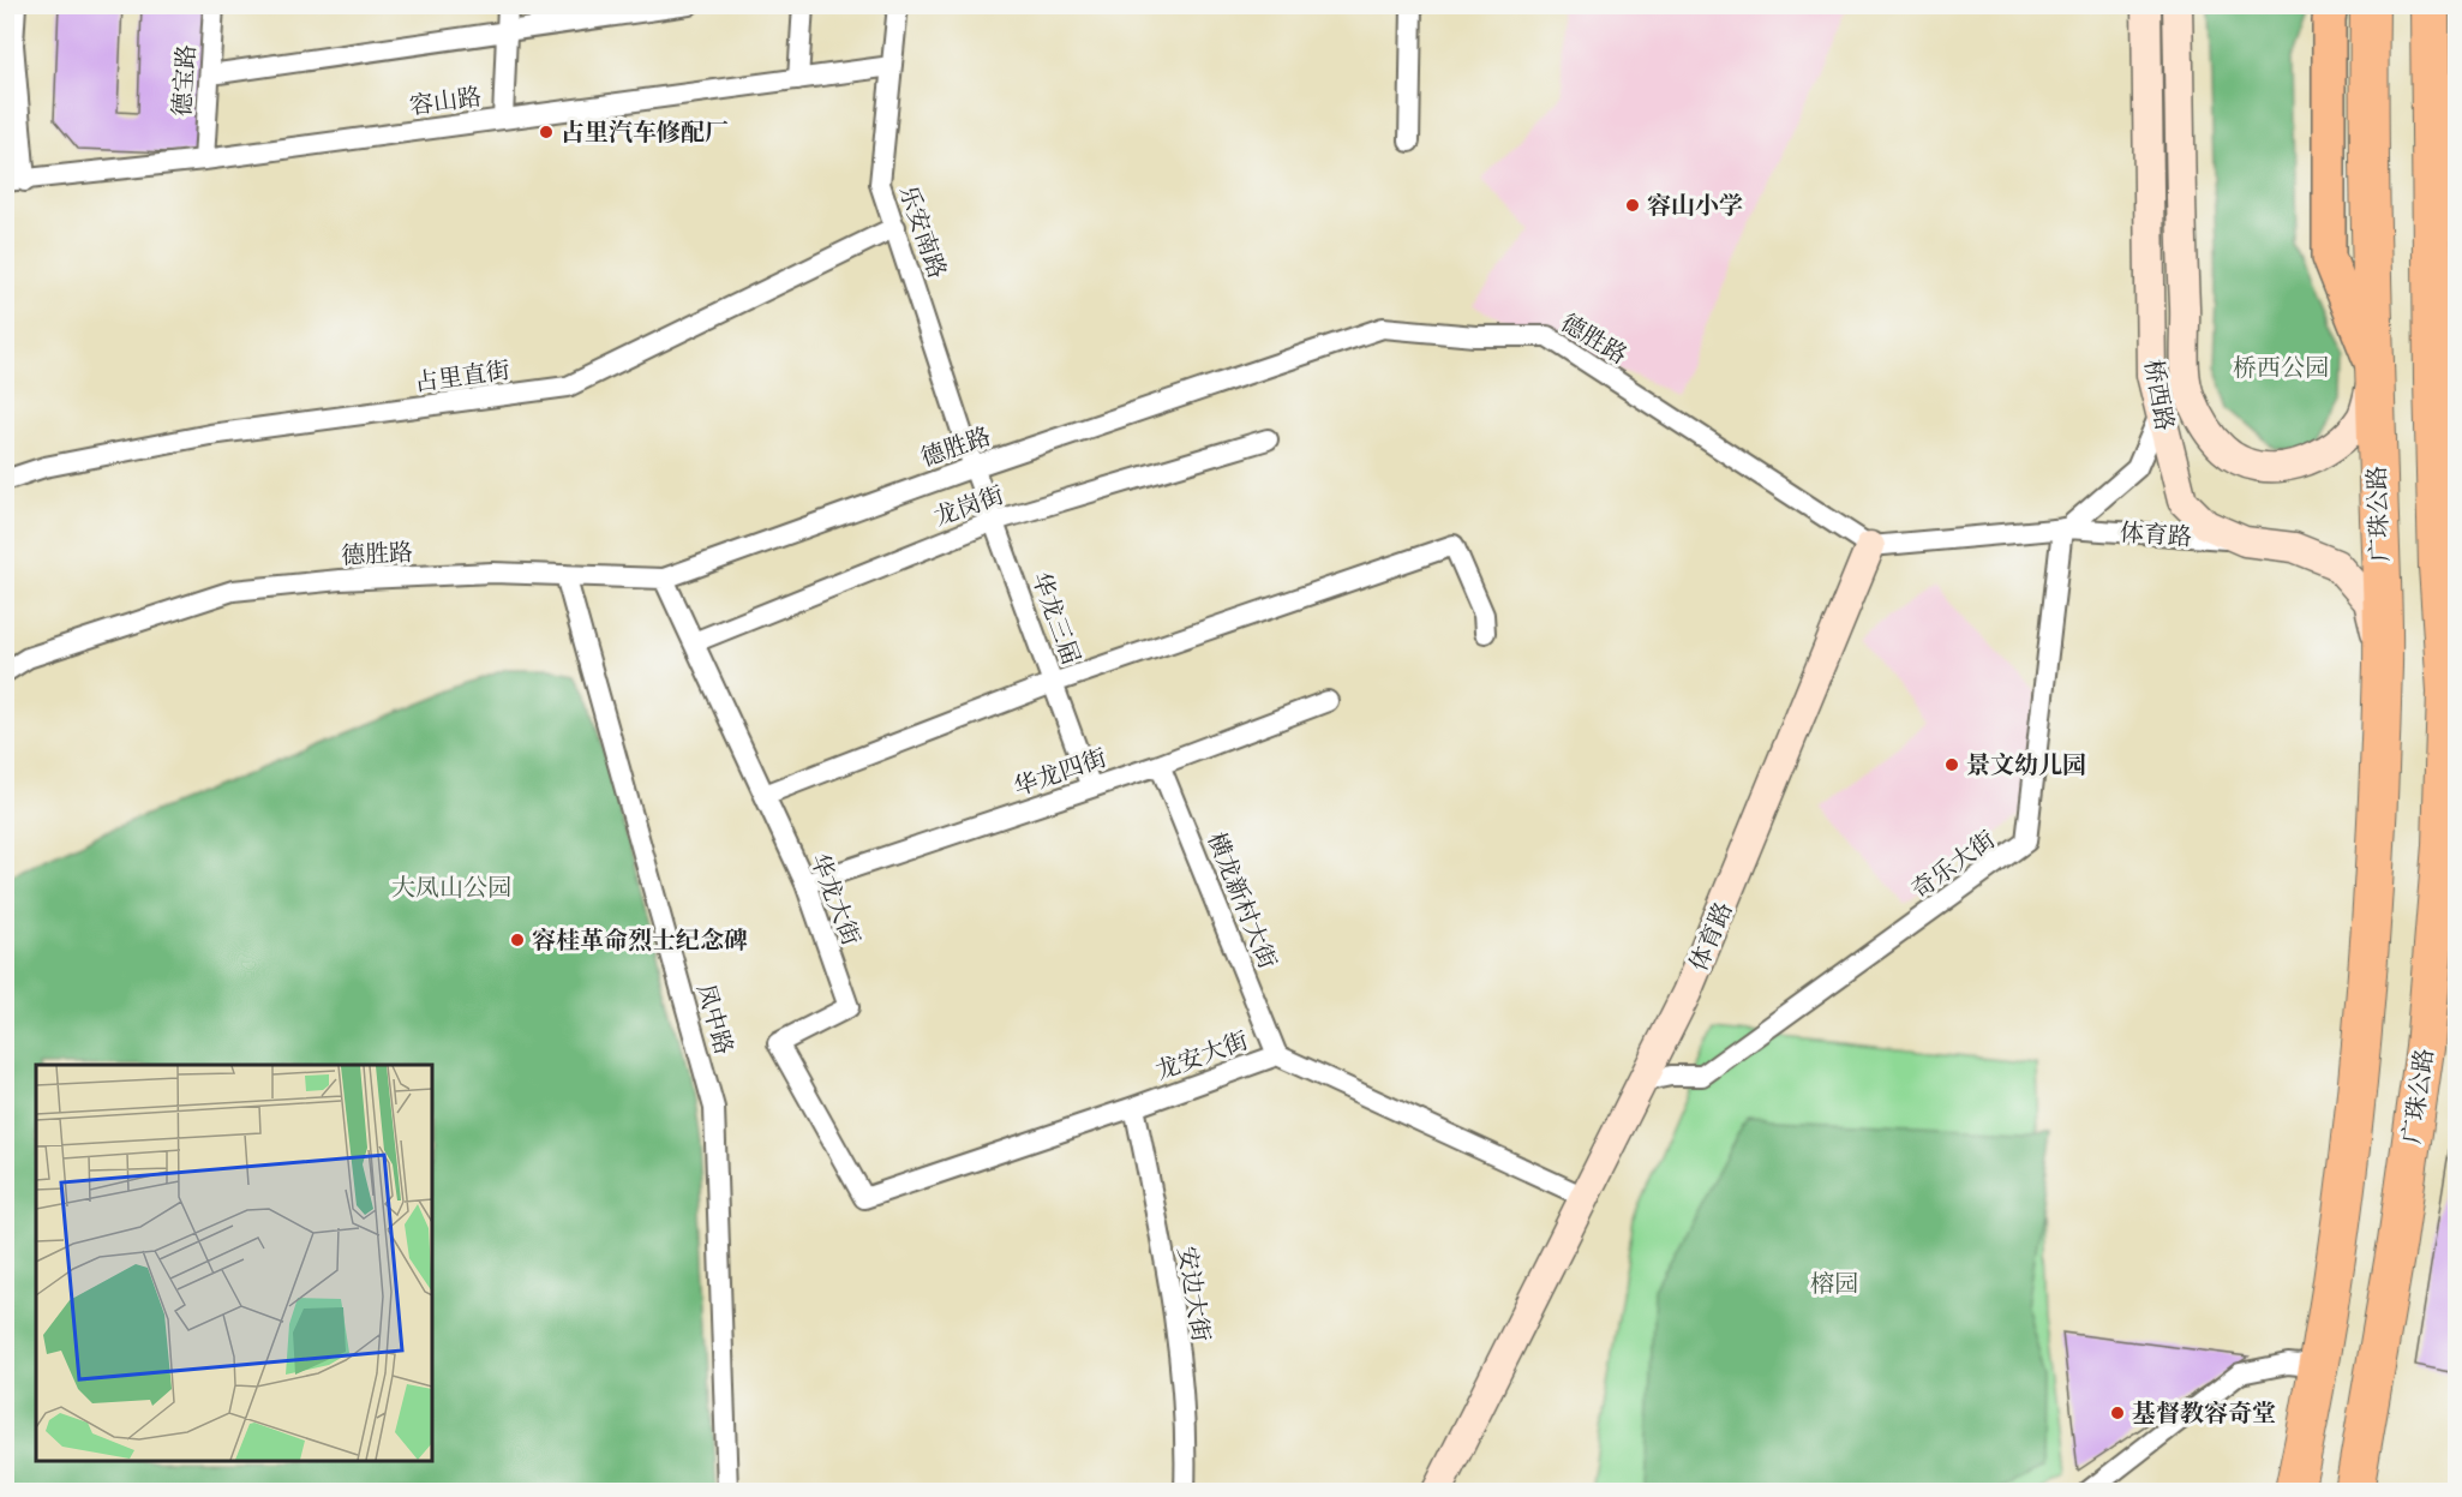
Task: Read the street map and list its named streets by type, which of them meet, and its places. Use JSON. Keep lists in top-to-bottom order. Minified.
{"streets":{"highway":["广珠公路"],"main road":["桥西路","体育路"],"street":["德宝路","容山路","乐安南路","德胜路","占里直街","龙岗街","华龙三届","华龙四街","奇乐大街","华龙大街","横龙新村大街","凤中路","龙安大街","安边大街"]},"crossings":[["德宝路","容山路"],["容山路","乐安南路"],["乐安南路","德胜路"],["乐安南路","占里直街"],["乐安南路","华龙三届"],["德胜路","体育路"],["德胜路","华龙三届"],["德胜路","华龙大街"],["德胜路","凤中路"],["桥西路","广珠公路"],["桥西路","体育路"],["龙岗街","华龙三届"],["龙岗街","华龙大街"],["体育路","奇乐大街"],["体育路","龙安大街"],["华龙三届","华龙四街"],["华龙四街","华龙大街"],["华龙四街","横龙新村大街"],["华龙大街","龙安大街"],["横龙新村大街","龙安大街"],["龙安大街","安边大街"]],"parks":["桥西公园","大凤山公园","榕园"],"places":["占里汽车修配厂","容山小学","景文幼儿园","容桂革命烈士纪念碑","基督教容奇堂"]}
